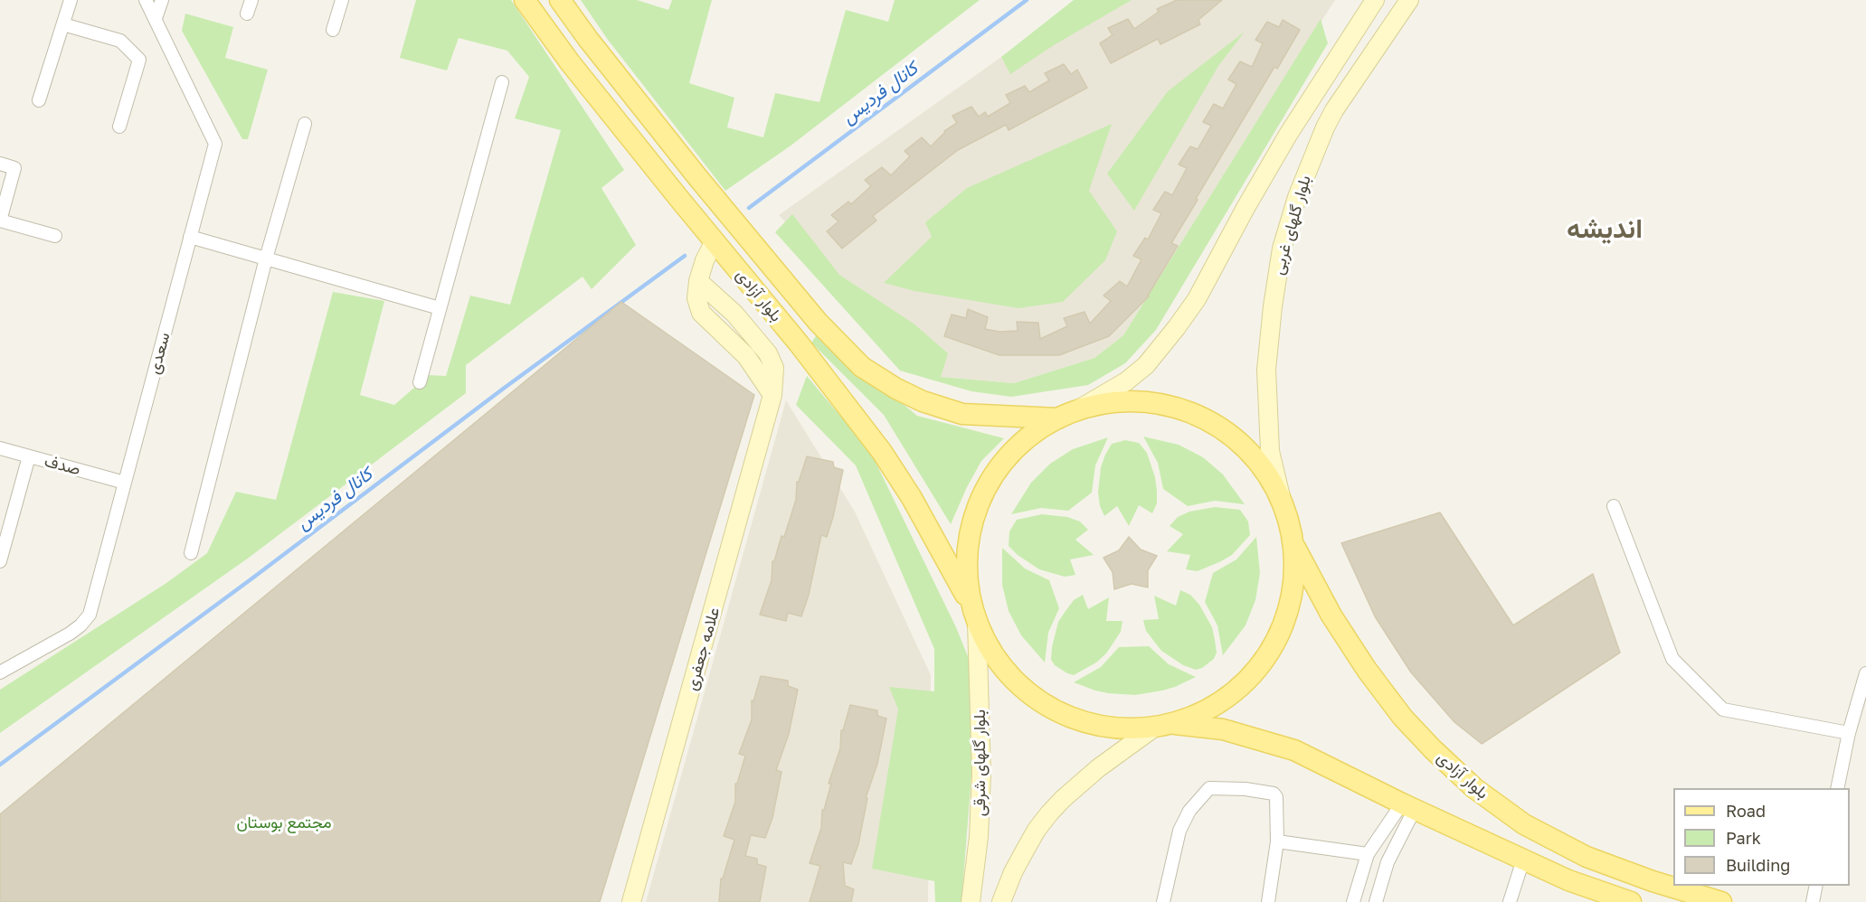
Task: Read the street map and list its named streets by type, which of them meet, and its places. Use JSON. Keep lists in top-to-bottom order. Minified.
{"streets":{"main road":["بلوار گلهای غربی","بلوار آزادی","علامه جعفری","بلوار گلهای شرقی"],"street":["سعدی","صدف"]},"crossings":[["بلوار آزادی","علامه جعفری"],["بلوار آزادی","بلوار گلهای شرقی"],["سعدی","صدف"]],"districts":["اندیشه"],"water":["کانال فردیس"],"parks":["مجتمع بوستان"],"legend":["Road","Park","Building"]}
